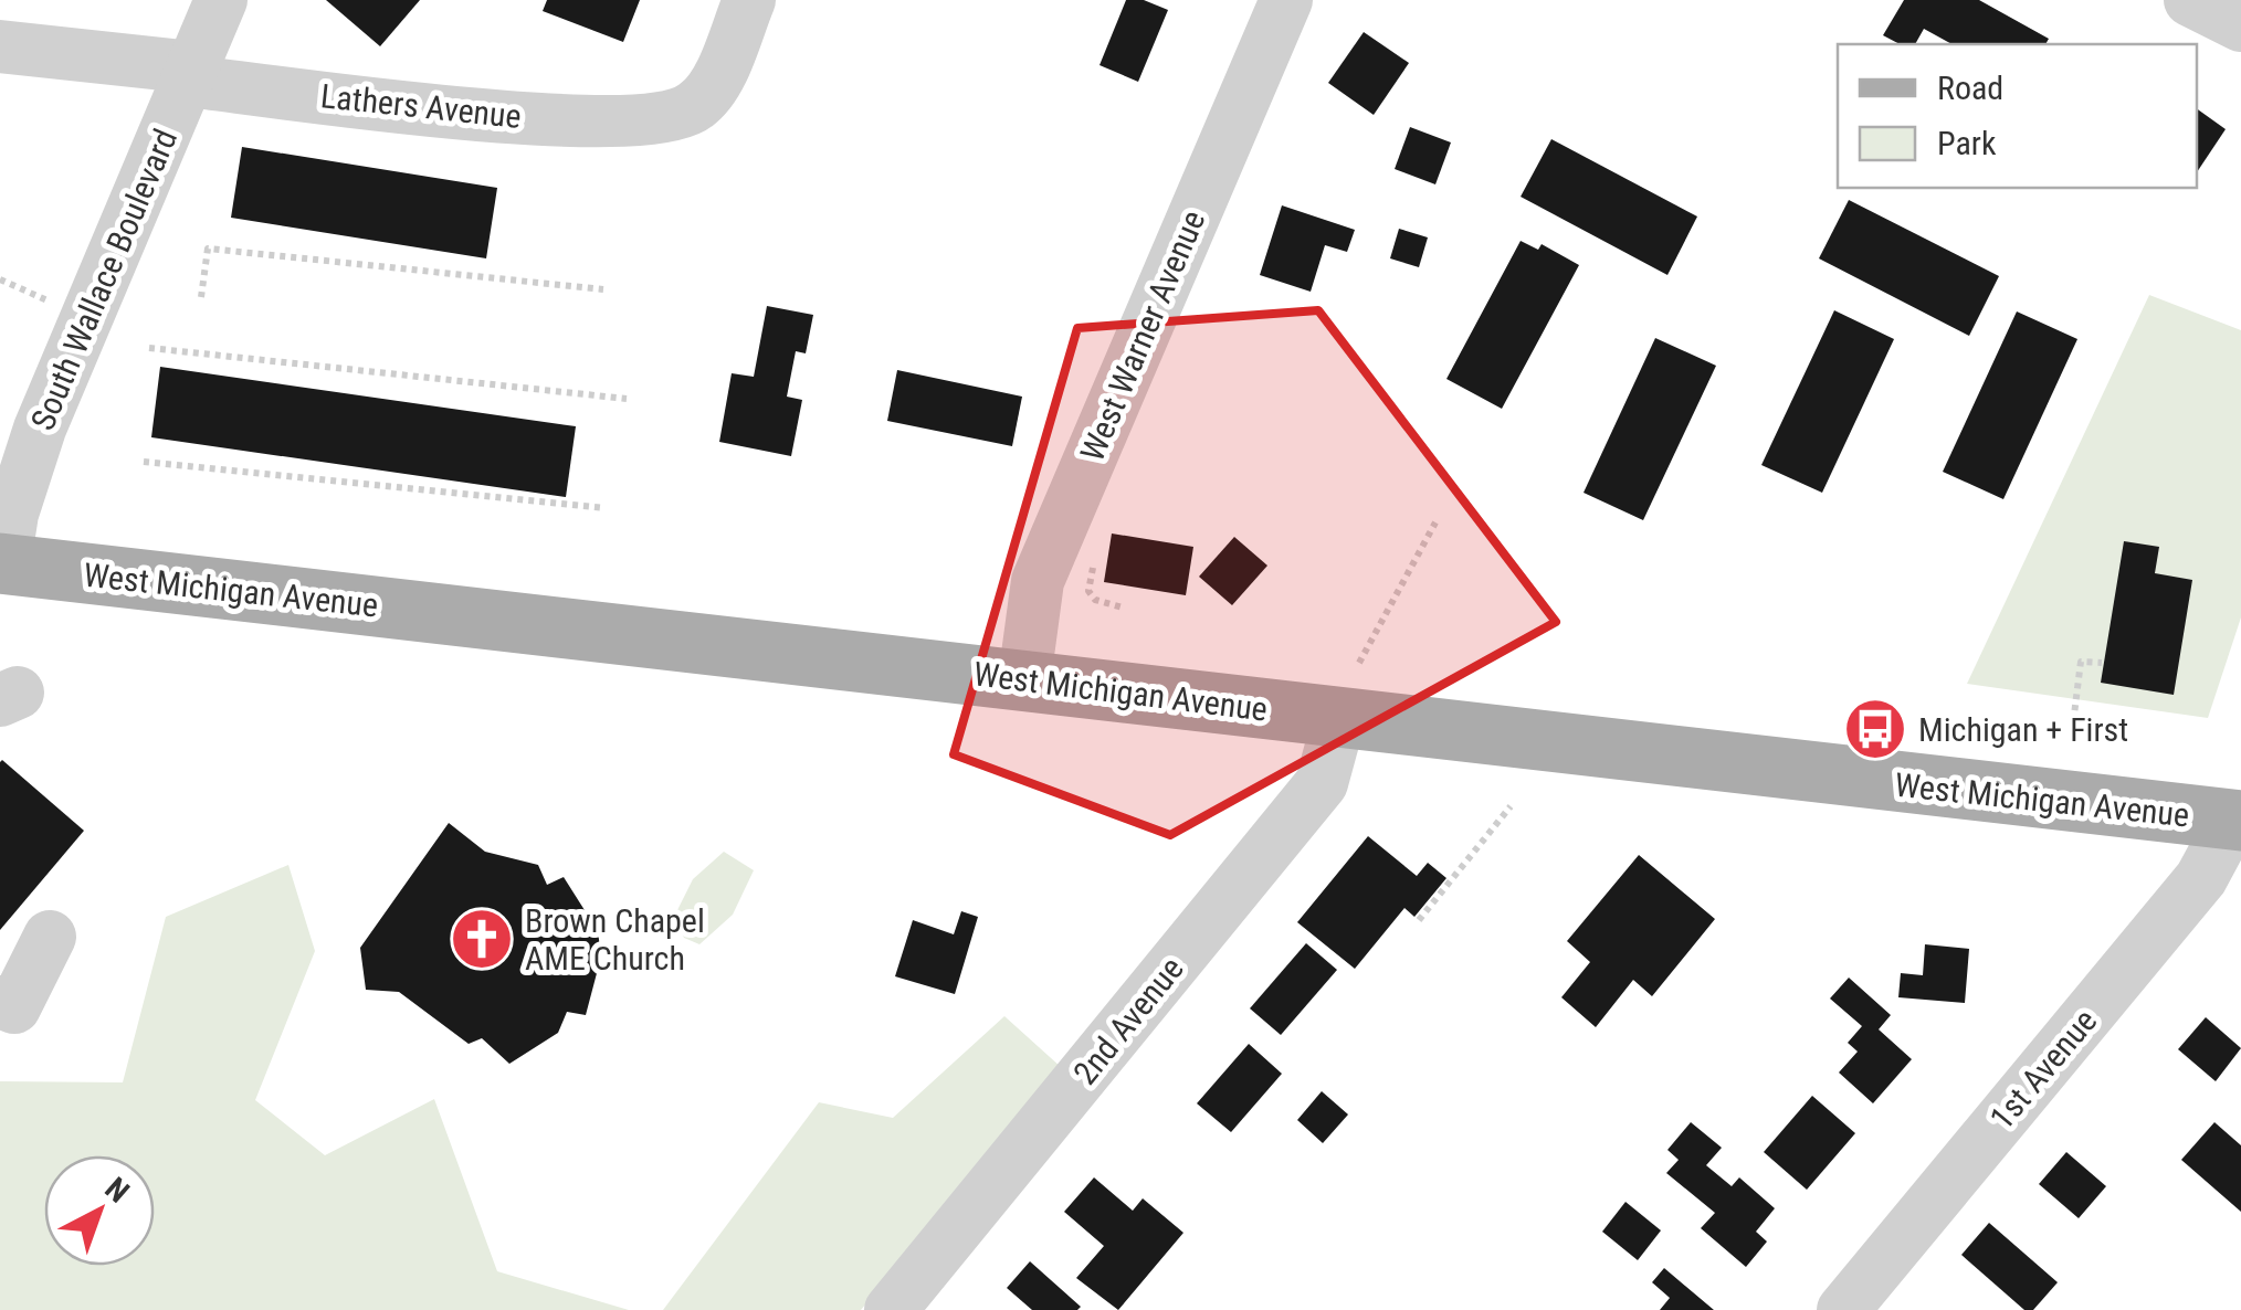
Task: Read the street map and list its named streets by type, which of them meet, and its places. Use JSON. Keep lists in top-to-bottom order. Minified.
{"streets":{"main road":["West Michigan Avenue"],"street":["Lathers Avenue","South Wallace Boulevard","West Warner Avenue","2nd Avenue","1st Avenue"]},"crossings":[["Lathers Avenue","South Wallace Boulevard"],["South Wallace Boulevard","West Michigan Avenue"],["West Warner Avenue","West Michigan Avenue"],["West Michigan Avenue","2nd Avenue"],["West Michigan Avenue","1st Avenue"]],"places":{"bus stop":["Michigan + First"],"church":["Brown Chapel AME Church"]},"legend":["Road","Park"],"north":"top right"}
